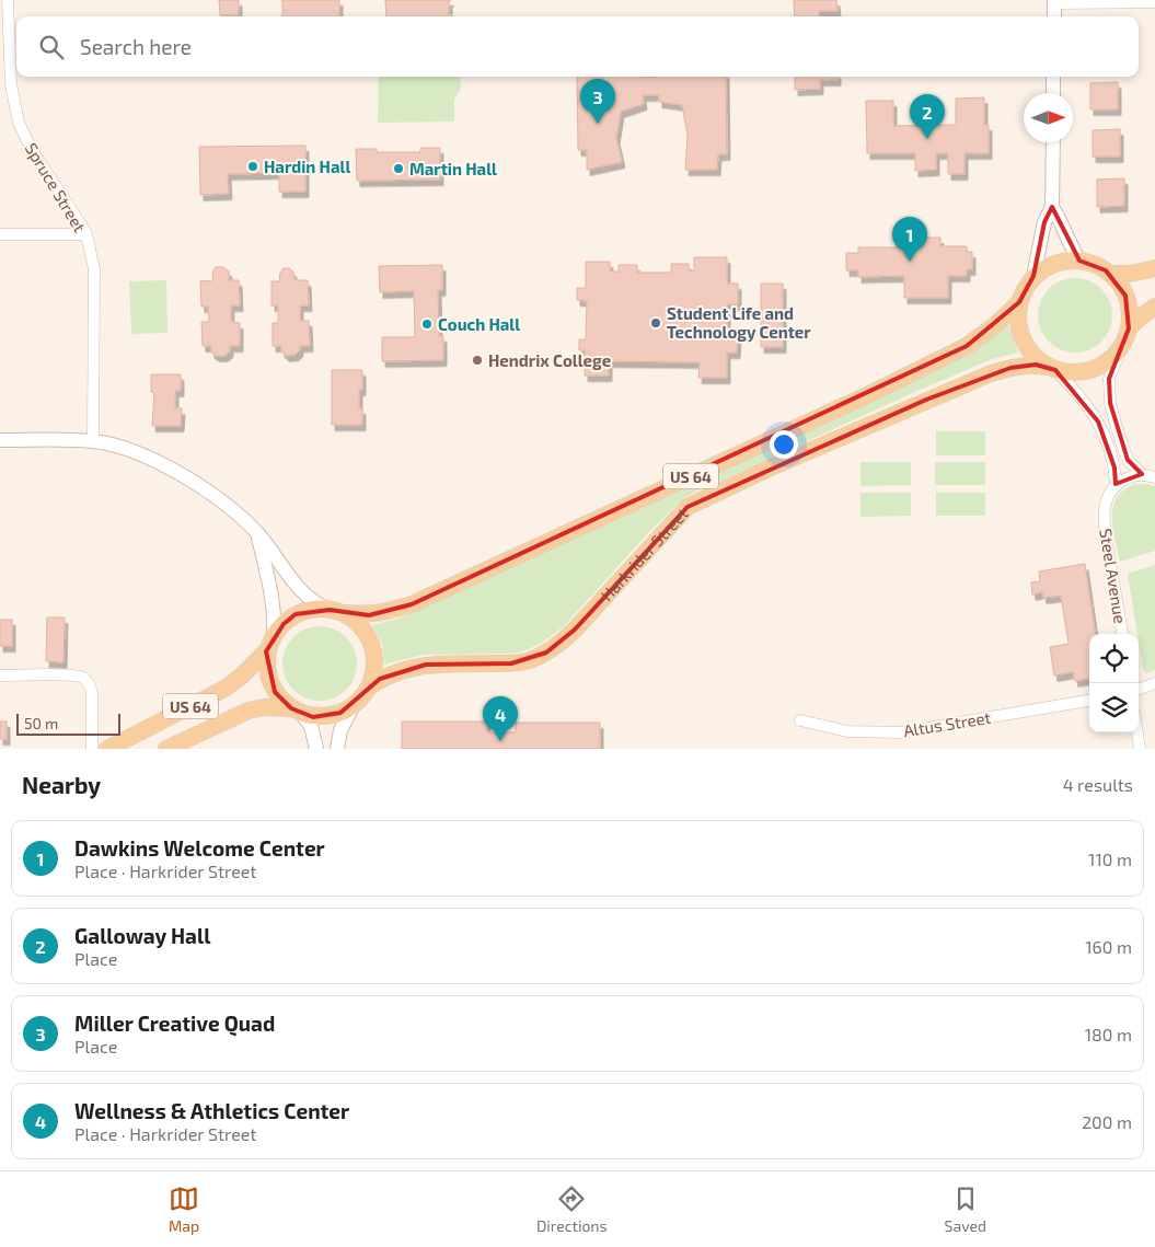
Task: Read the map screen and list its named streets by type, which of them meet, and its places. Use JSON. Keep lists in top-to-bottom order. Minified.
{"streets":{"main road":["US 64","Harkrider Street"],"street":["Spruce Street","Steel Avenue","Altus Street"]},"crossings":[["US 64","Harkrider Street"]],"places":["Hardin Hall","Martin Hall","Student Life and Technology Center","Couch Hall","Hendrix College"],"scale_bar":"50 m","north":"right","page":{"search":"Search here","pins":["3","2","1","4"],"scale":"50 m","heading":["Nearby","4 results"],"list":[{"mark":"1","name":"Dawkins Welcome Center","note":"Place · Harkrider Street","value":"110 m"},{"mark":"2","name":"Galloway Hall","note":"Place","value":"160 m"},{"mark":"3","name":"Miller Creative Quad","note":"Place","value":"180 m"},{"mark":"4","name":"Wellness & Athletics Center","note":"Place · Harkrider Street","value":"200 m"}],"nav":["Map","Directions","Saved"]}}
